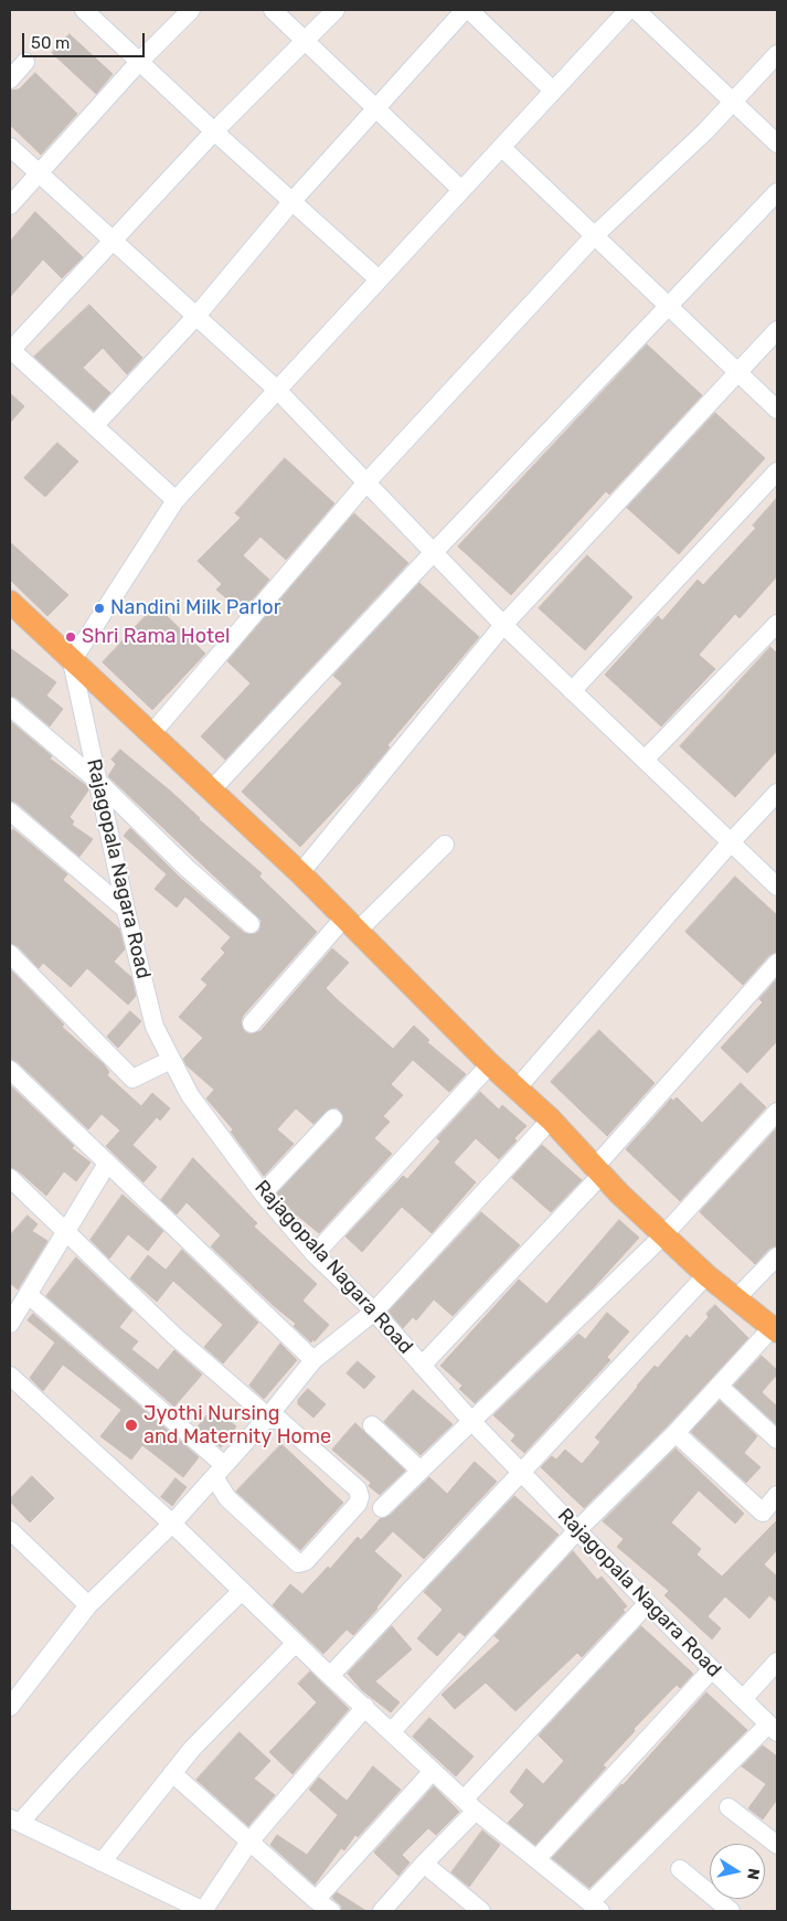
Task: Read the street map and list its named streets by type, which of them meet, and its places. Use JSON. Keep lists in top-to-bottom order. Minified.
{"streets":{"street":["Rajagopala Nagara Road"]},"places":["Nandini Milk Parlor","Shri Rama Hotel","Jyothi Nursing and Maternity Home"],"scale_bar":"50 m","north":"right"}
